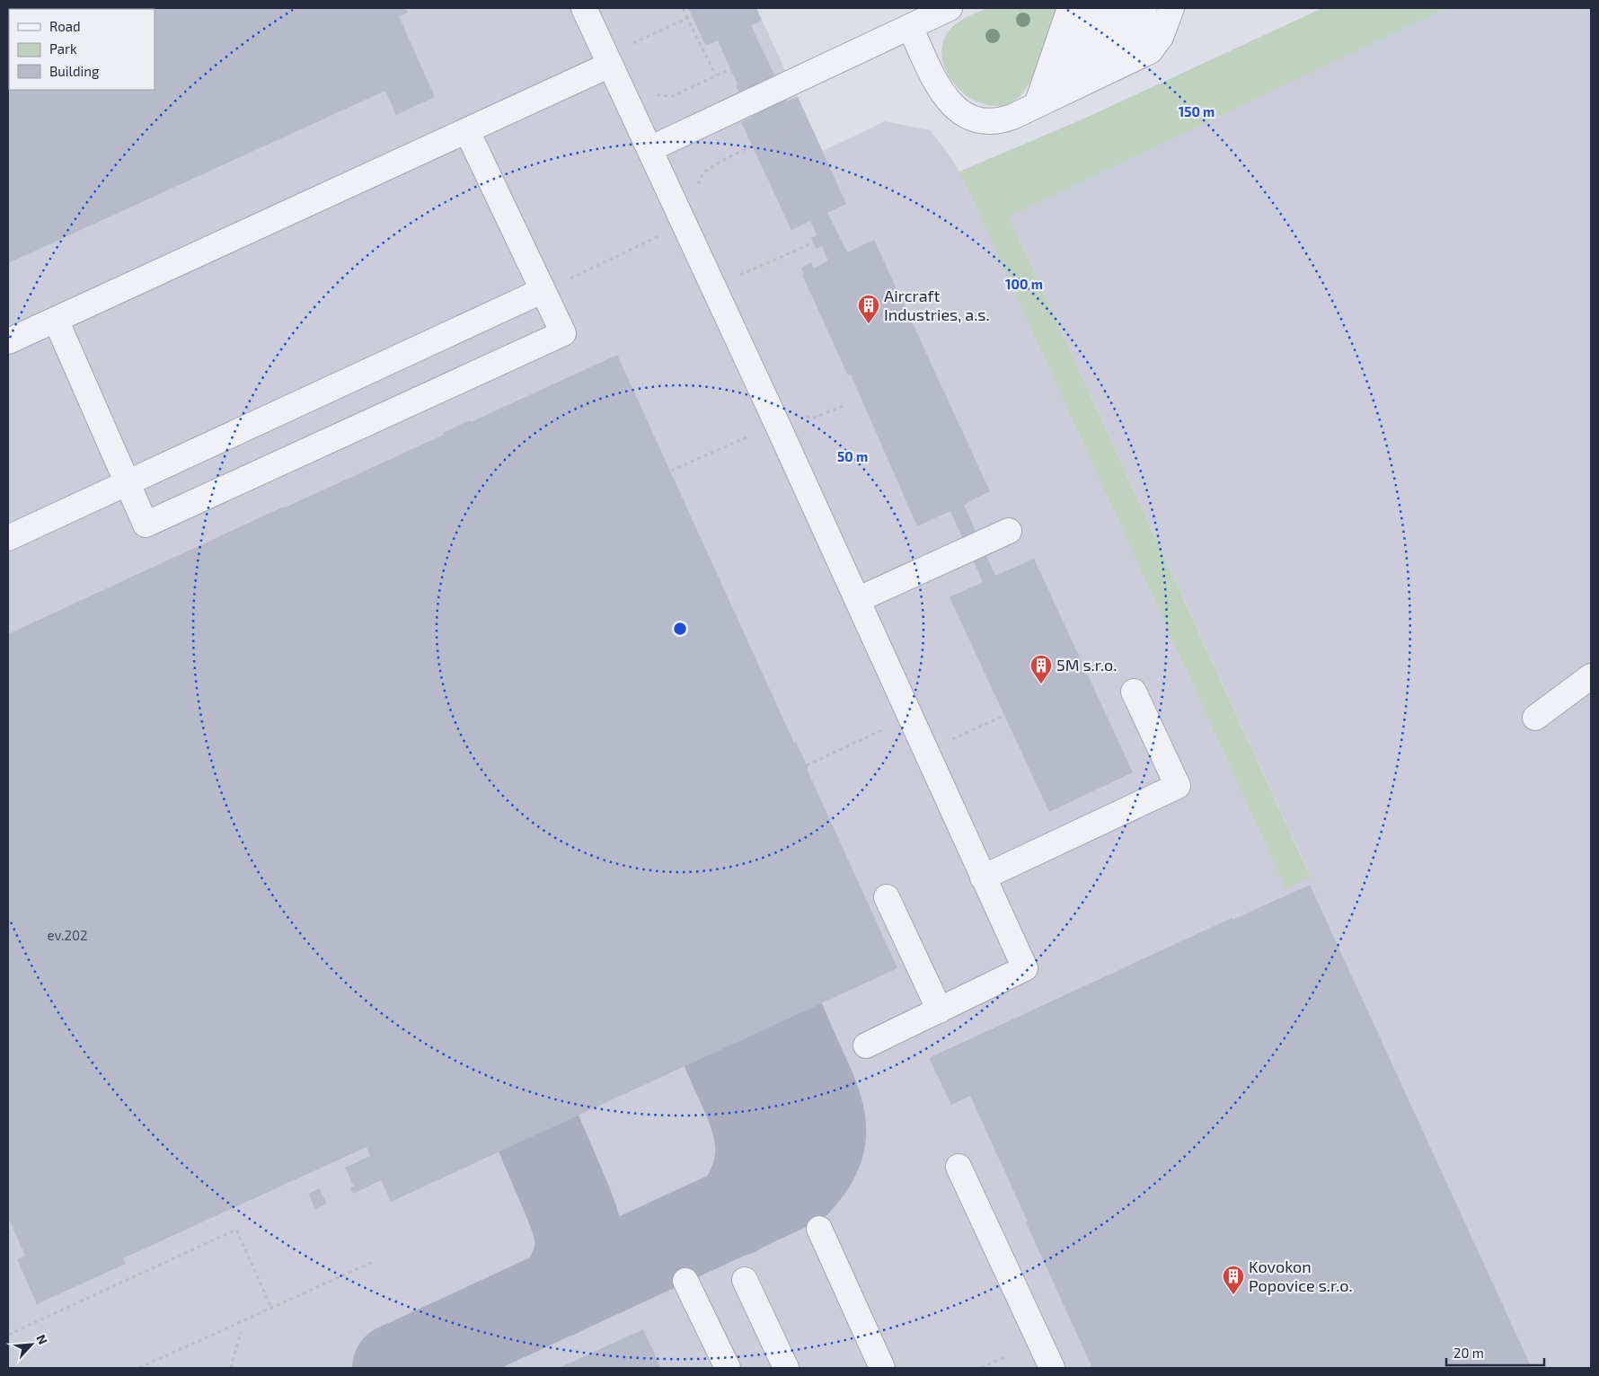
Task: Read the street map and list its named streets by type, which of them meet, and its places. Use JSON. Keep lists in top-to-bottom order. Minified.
{"places":{"building":["Aircraft Industries, a.s.","5M s.r.o.","Kovokon Popovice s.r.o."]},"house_numbers":["ev.202"],"legend":["Road","Park","Building"],"scale_bar":"20 m","north":"top right","rings":["150 m","100 m","50 m"]}
